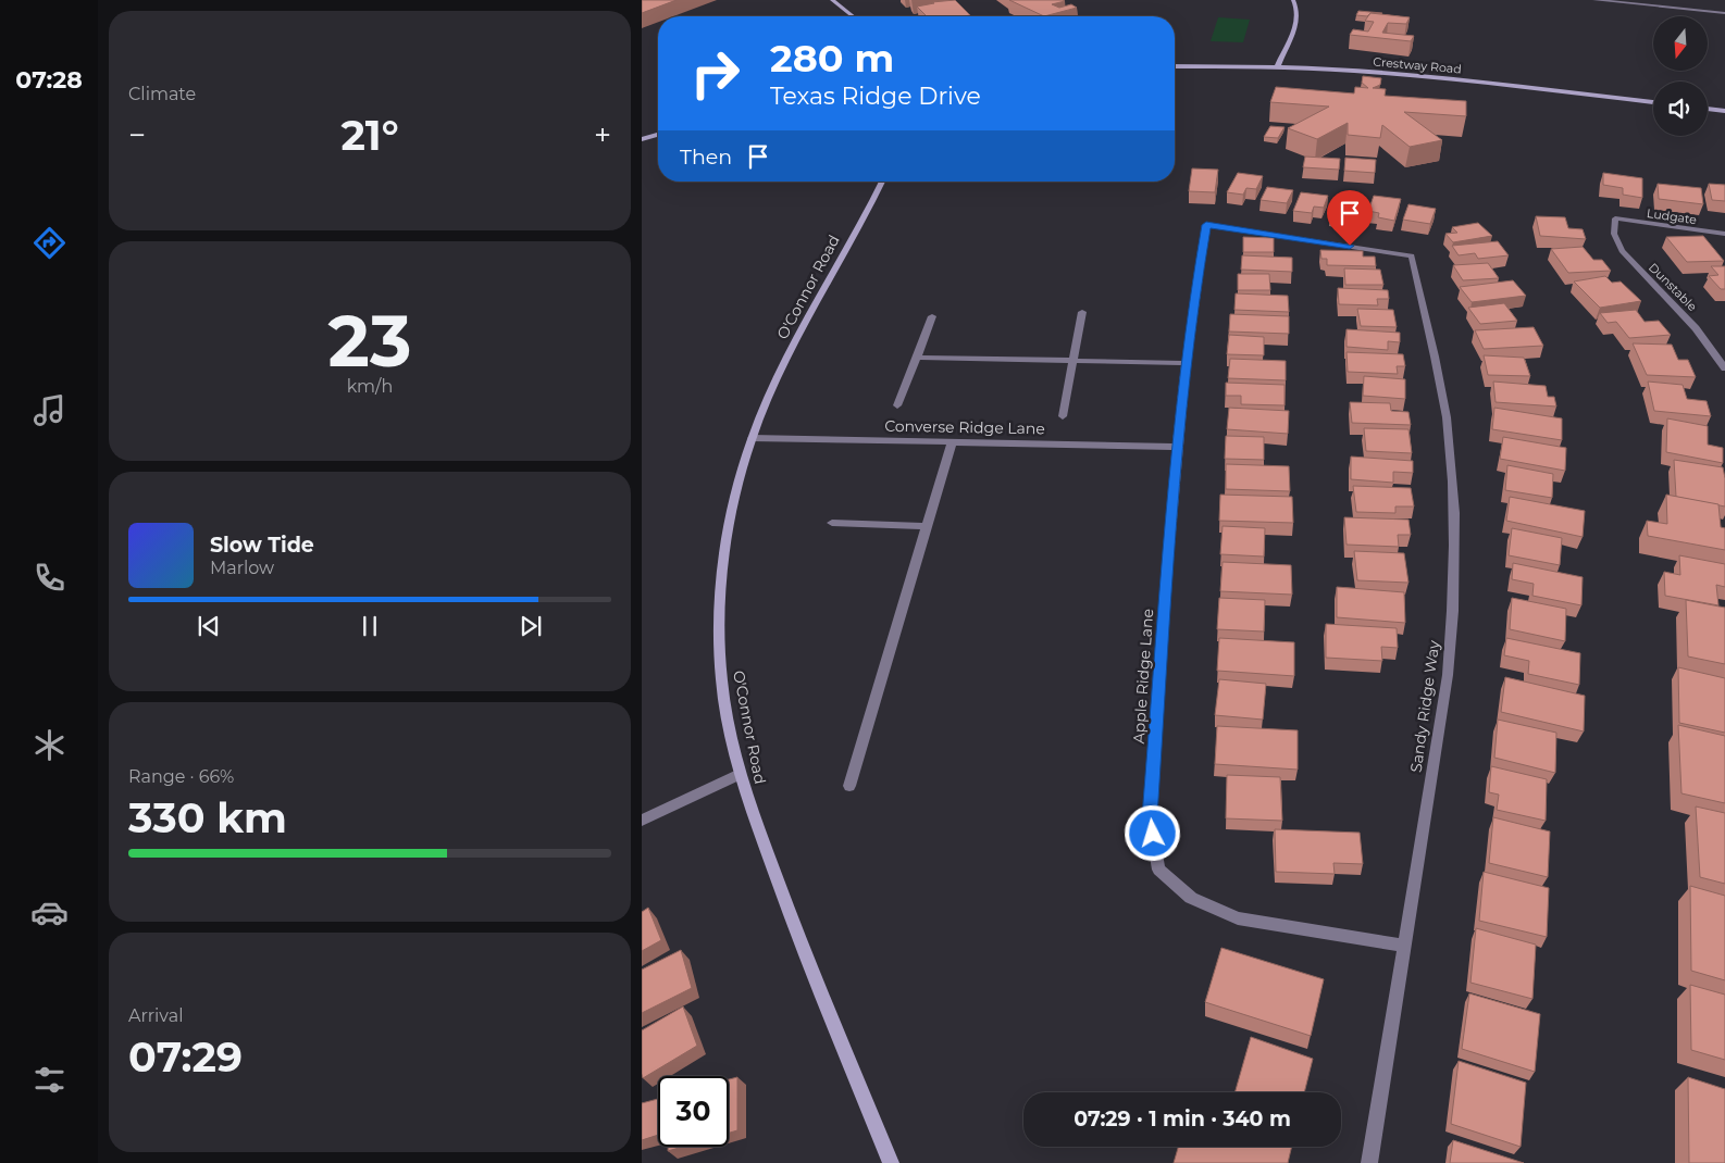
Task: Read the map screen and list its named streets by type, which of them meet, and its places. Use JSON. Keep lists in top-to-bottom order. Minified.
{"streets":{"main road":["Crestway Road","O'Connor Road"],"street":["Ludgate","Dunstable","Converse Ridge Lane","Apple Ridge Lane","Sandy Ridge Way"]},"crossings":[["Ludgate","Dunstable"],["O'Connor Road","Converse Ridge Lane"],["Converse Ridge Lane","Apple Ridge Lane"],["Apple Ridge Lane","Sandy Ridge Way"]],"north":"bottom","page":{"tabs":"07:28","tile":["Climate",["23","km/h"],["Range · 66%","330 km"],["Arrival","07:29"]],"turn":["280 m","Texas Ridge Drive"],"heat":["−","21°","+"],"then":"Then","song":["Slow Tide","Marlow"],"limit":"30","trip":"07:29 · 1 min · 340 m"}}
